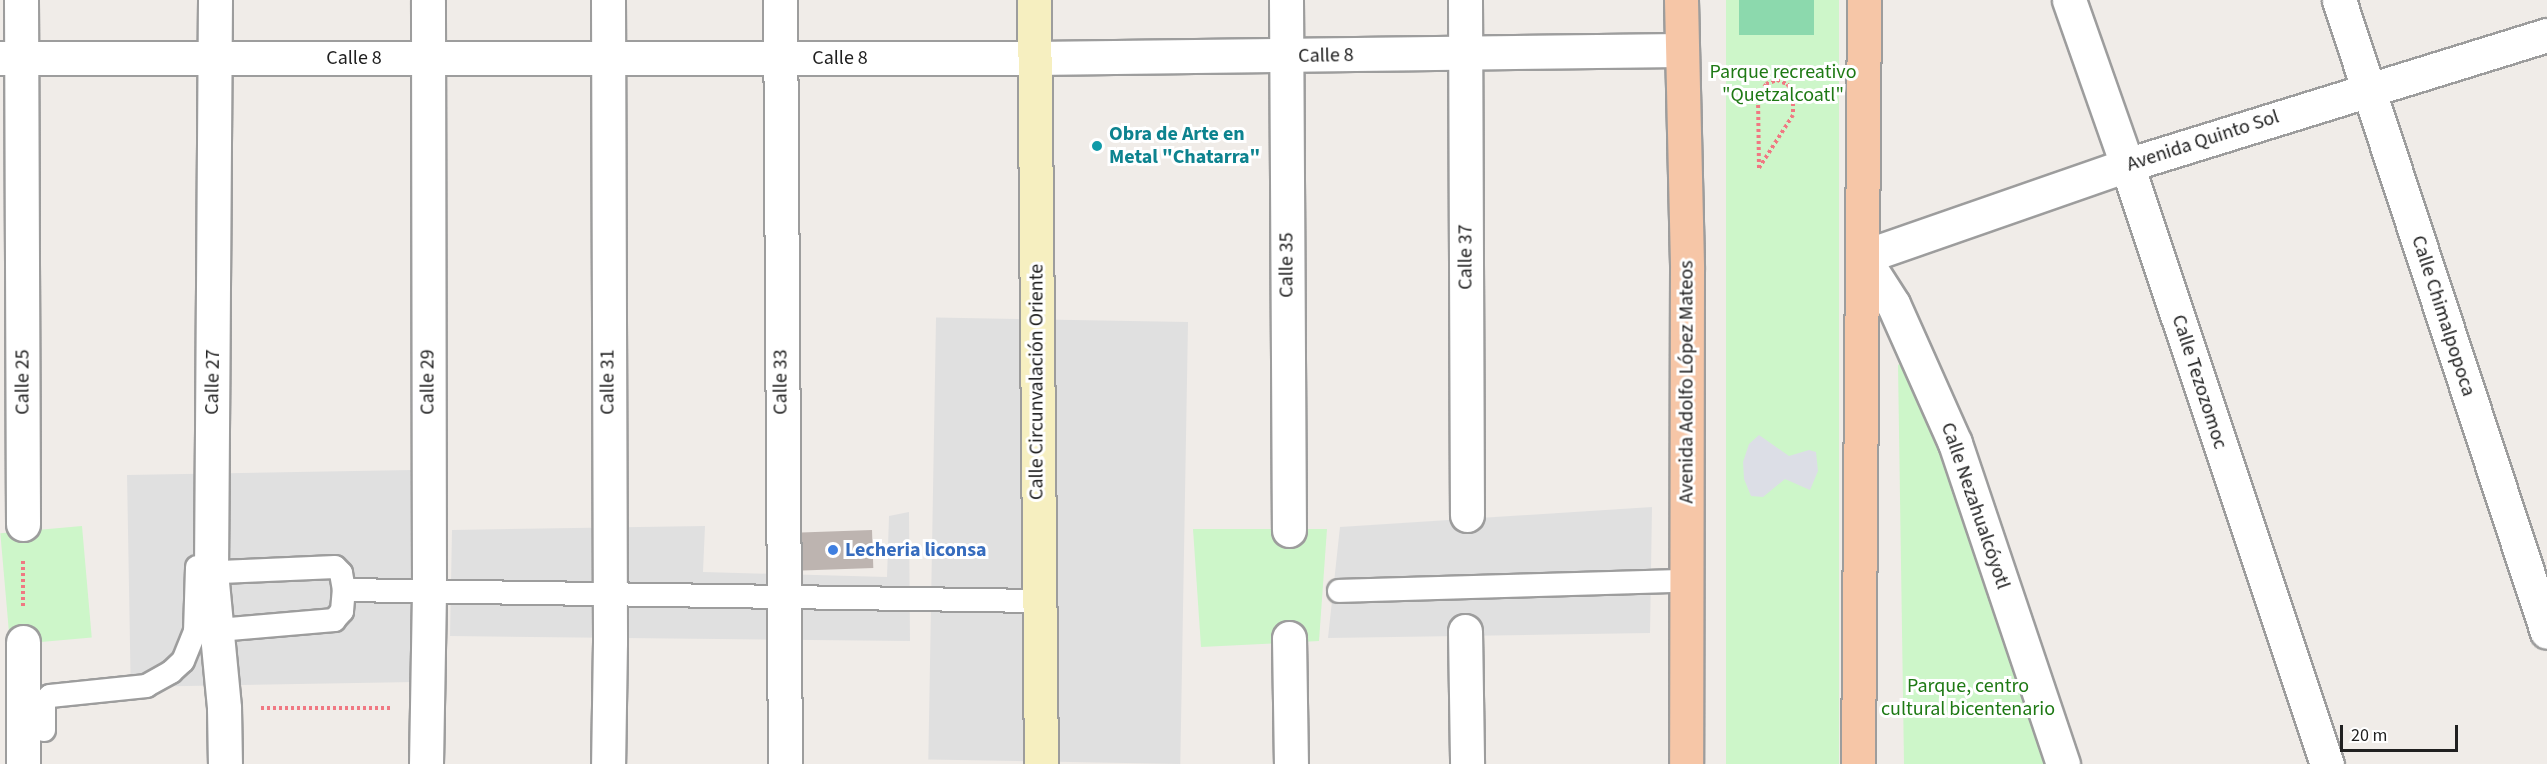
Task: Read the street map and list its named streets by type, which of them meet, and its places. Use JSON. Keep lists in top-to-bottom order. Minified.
{"streets":{"main road":["Avenida Adolfo López Mateos"],"street":["Calle 8","Avenida Quinto Sol","Calle 37","Calle 35","Calle Chimalpopoca","Calle 25","Calle 27","Calle 29","Calle 31","Calle 33","Calle Circunvalación Oriente","Calle Tezozomoc","Calle Nezahualcóyotl"]},"crossings":[["Calle 8","Calle 37"],["Calle 8","Calle 35"],["Calle 8","Calle 25"],["Calle 8","Calle 27"],["Calle 8","Calle 29"],["Calle 8","Calle 31"],["Calle 8","Calle 33"],["Calle 8","Calle Circunvalación Oriente"],["Calle 8","Avenida Adolfo López Mateos"],["Avenida Quinto Sol","Calle Chimalpopoca"],["Avenida Quinto Sol","Calle Tezozomoc"],["Avenida Quinto Sol","Calle Nezahualcóyotl"]],"parks":["Parque recreativo \"Quetzalcoatl\"","Parque, centro cultural bicentenario"],"places":["Obra de Arte en Metal \"Chatarra\"","Lecheria liconsa"],"scale_bar":"20 m"}
